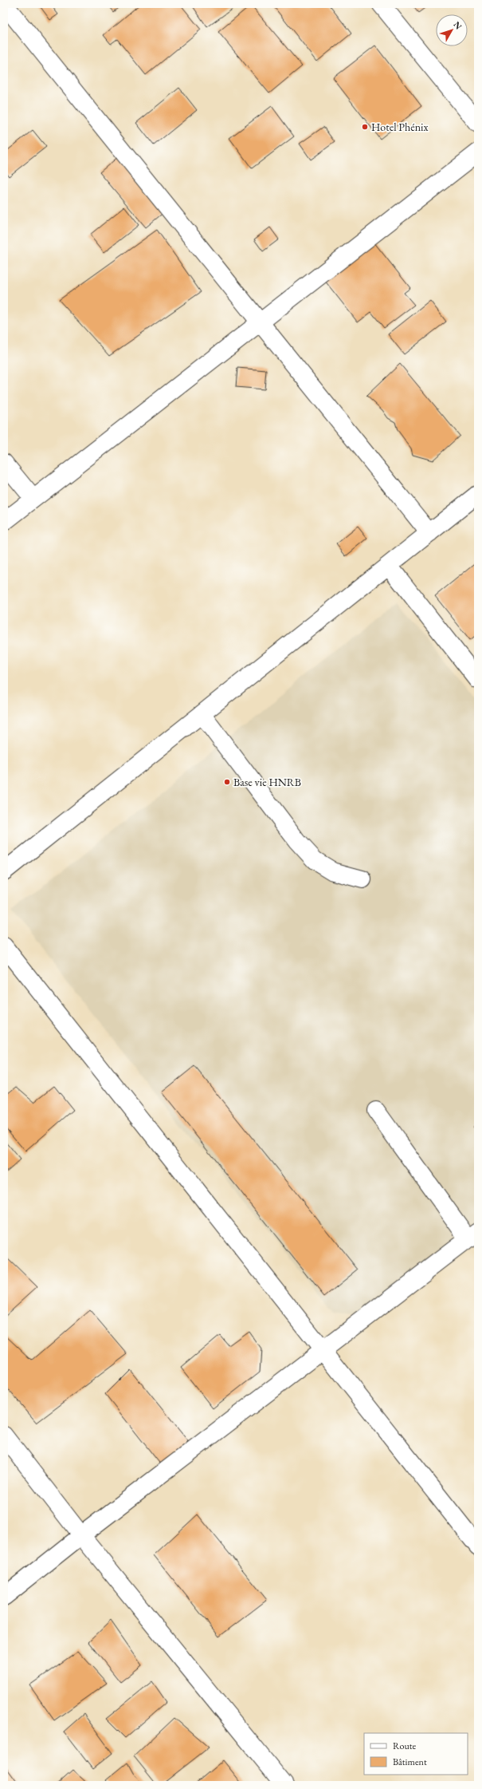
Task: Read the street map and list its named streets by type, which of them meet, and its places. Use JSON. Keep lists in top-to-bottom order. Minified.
{"places":["Hotel Phénix","Base vie HNRB"],"legend":["Route","Bâtiment"],"north":"top right"}
